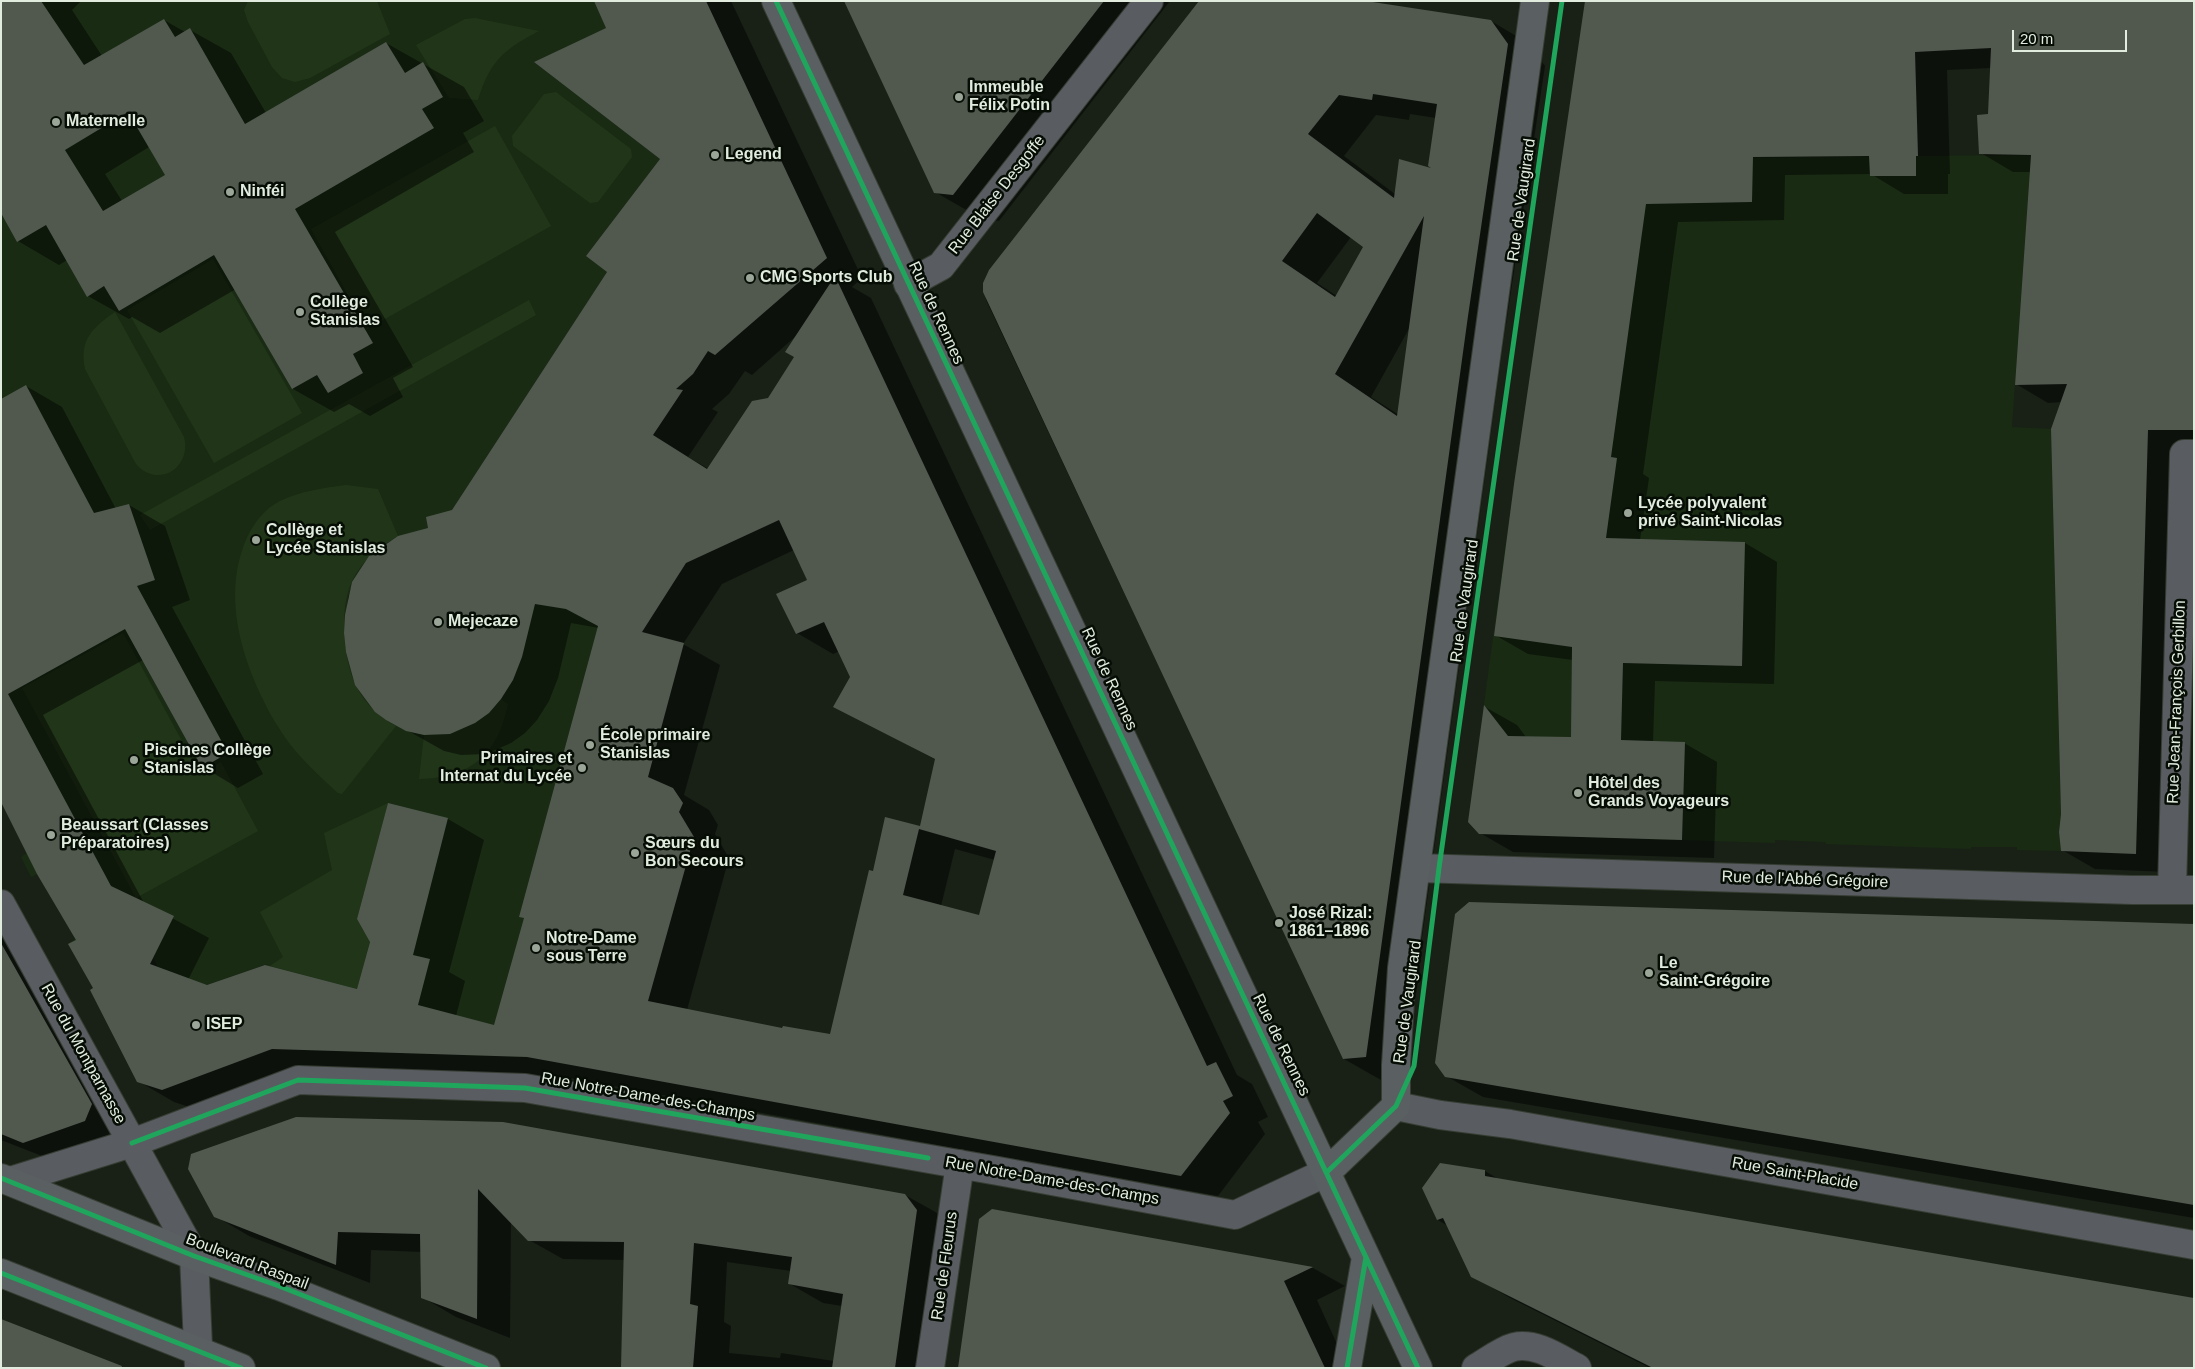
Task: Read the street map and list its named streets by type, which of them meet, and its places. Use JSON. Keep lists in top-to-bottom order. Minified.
{"streets":{"main road":["Rue de Vaugirard","Rue de Rennes","Boulevard Raspail"],"street":["Rue Blaise Desgoffe","Rue Jean-François Gerbillon","Rue de l'Abbé Grégoire","Rue du Montparnasse","Rue Notre-Dame-des-Champs","Rue Saint-Placide","Rue de Fleurus"]},"crossings":[["Rue Blaise Desgoffe","Rue de Rennes"],["Rue de Vaugirard","Rue de l'Abbé Grégoire"],["Rue de Vaugirard","Rue Saint-Placide"],["Rue de Rennes","Rue Notre-Dame-des-Champs"],["Rue Jean-François Gerbillon","Rue de l'Abbé Grégoire"],["Rue du Montparnasse","Rue Notre-Dame-des-Champs"],["Rue du Montparnasse","Boulevard Raspail"],["Rue Notre-Dame-des-Champs","Boulevard Raspail"],["Rue Notre-Dame-des-Champs","Rue de Fleurus"]],"places":["Immeuble Félix Potin","Maternelle","Legend","Ninféi","CMG Sports Club","Collège Stanislas","Lycée polyvalent privé Saint-Nicolas","Collège et Lycée Stanislas","Mejecaze","École primaire Stanislas","Piscines Collège Stanislas","Primaires et Internat du Lycée","Hôtel des Grands Voyageurs","Beaussart (Classes Préparatoires)","Sœurs du Bon Secours","José Rizal: 1861–1896","Notre-Dame sous Terre","Le Saint-Grégoire","ISEP"],"scale_bar":"20 m"}
